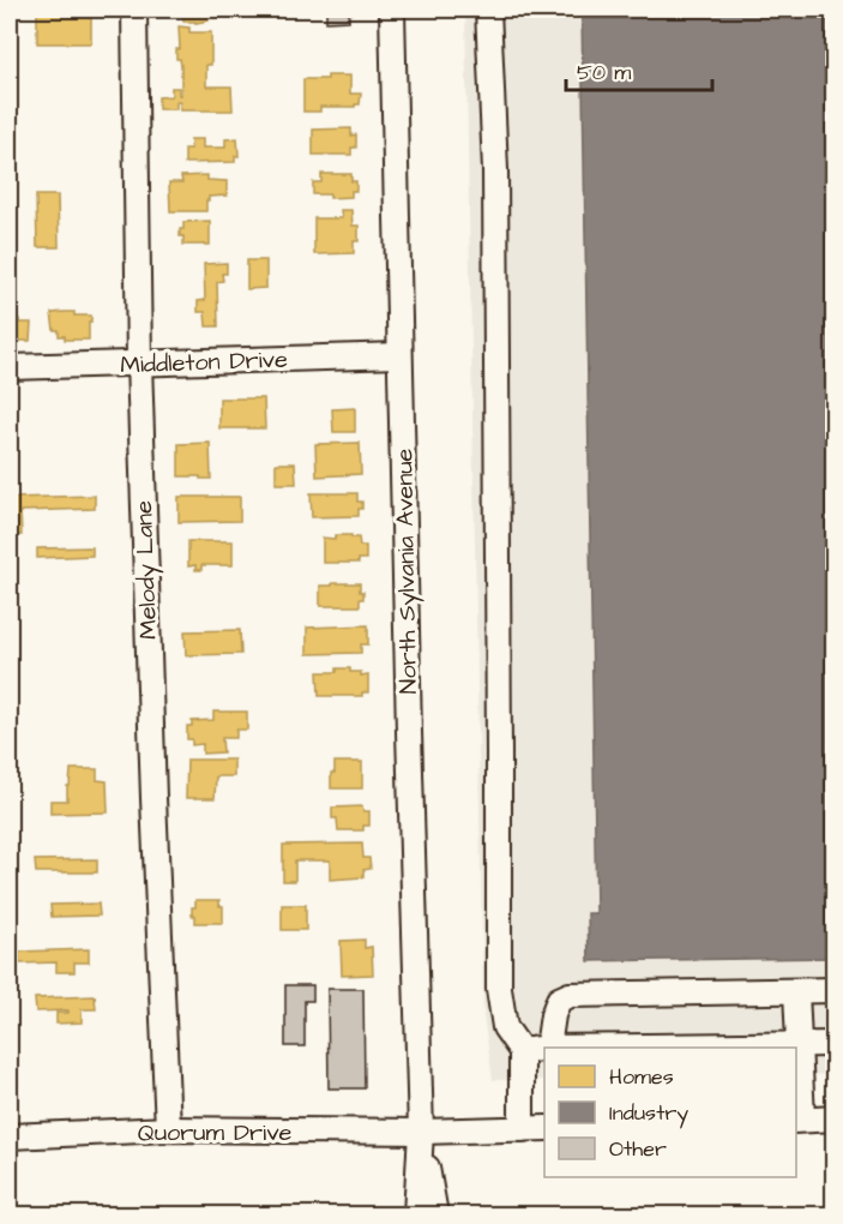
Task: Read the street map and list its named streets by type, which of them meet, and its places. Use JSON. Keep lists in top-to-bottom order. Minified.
{"streets":{"street":["Middleton Drive","Melody Lane","North Sylvania Avenue","Quorum Drive"]},"crossings":[["Middleton Drive","Melody Lane"],["Middleton Drive","North Sylvania Avenue"],["Melody Lane","Quorum Drive"],["North Sylvania Avenue","Quorum Drive"]],"legend":["Homes","Industry","Other"],"scale_bar":"50 m"}
